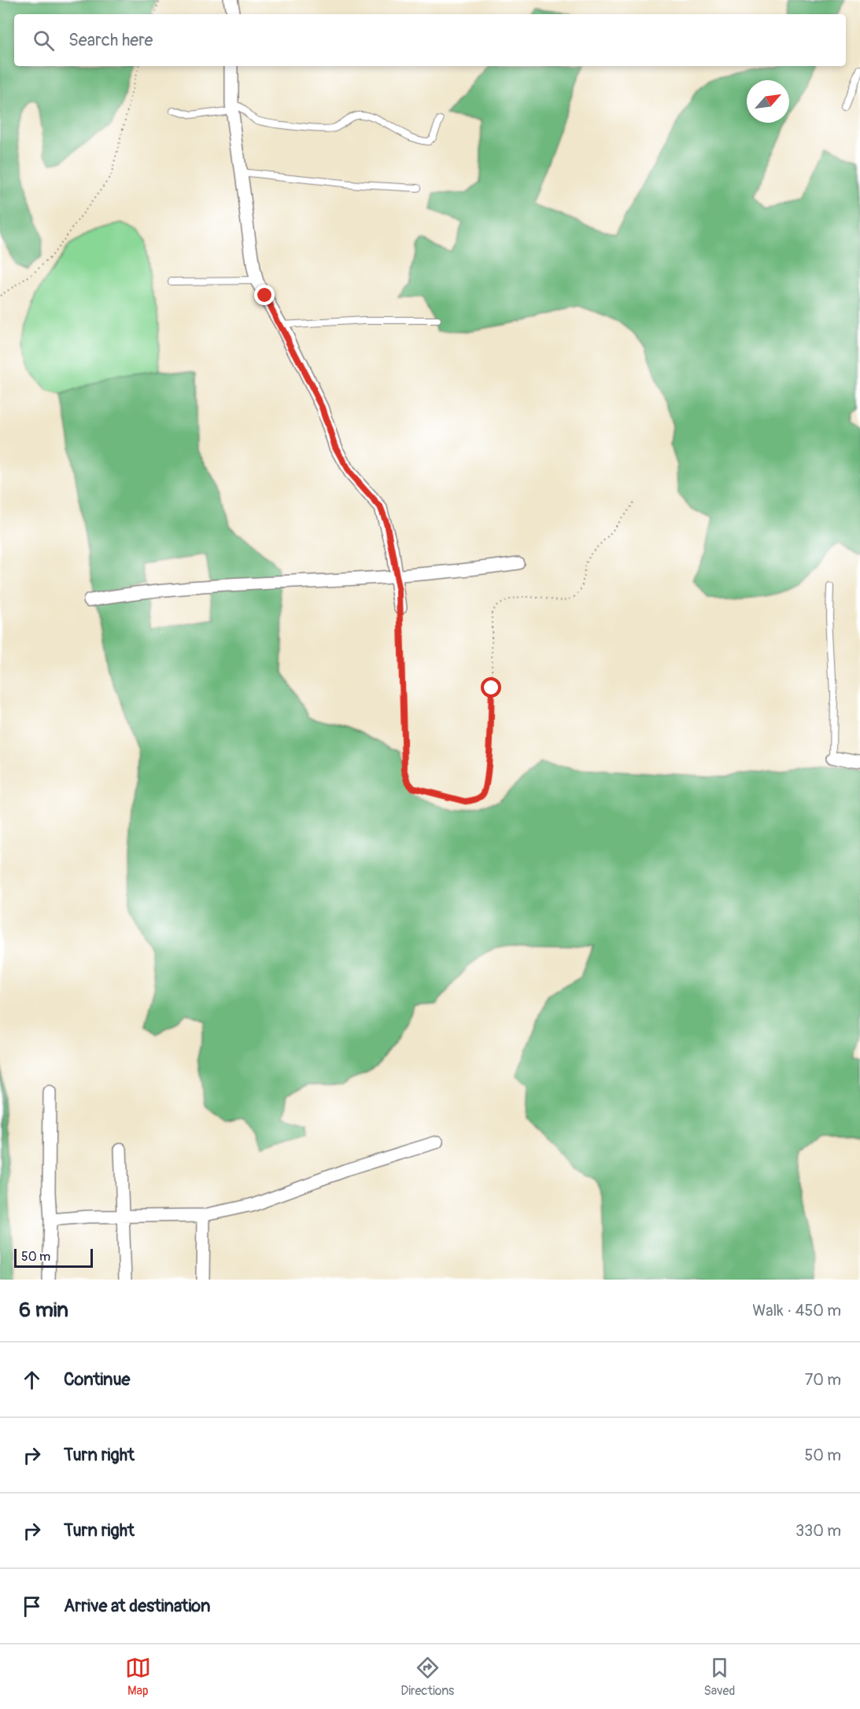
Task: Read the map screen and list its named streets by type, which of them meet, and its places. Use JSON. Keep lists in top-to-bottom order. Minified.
{"scale_bar":"50 m","north":"top right","page":{"search":"Search here","scale":"50 m","heading":["6 min","Walk · 450 m"],"list":[["Continue","70 m"],["Turn right","50 m"],["Turn right","330 m"],"Arrive at destination"],"nav":["Map","Directions","Saved"]}}
